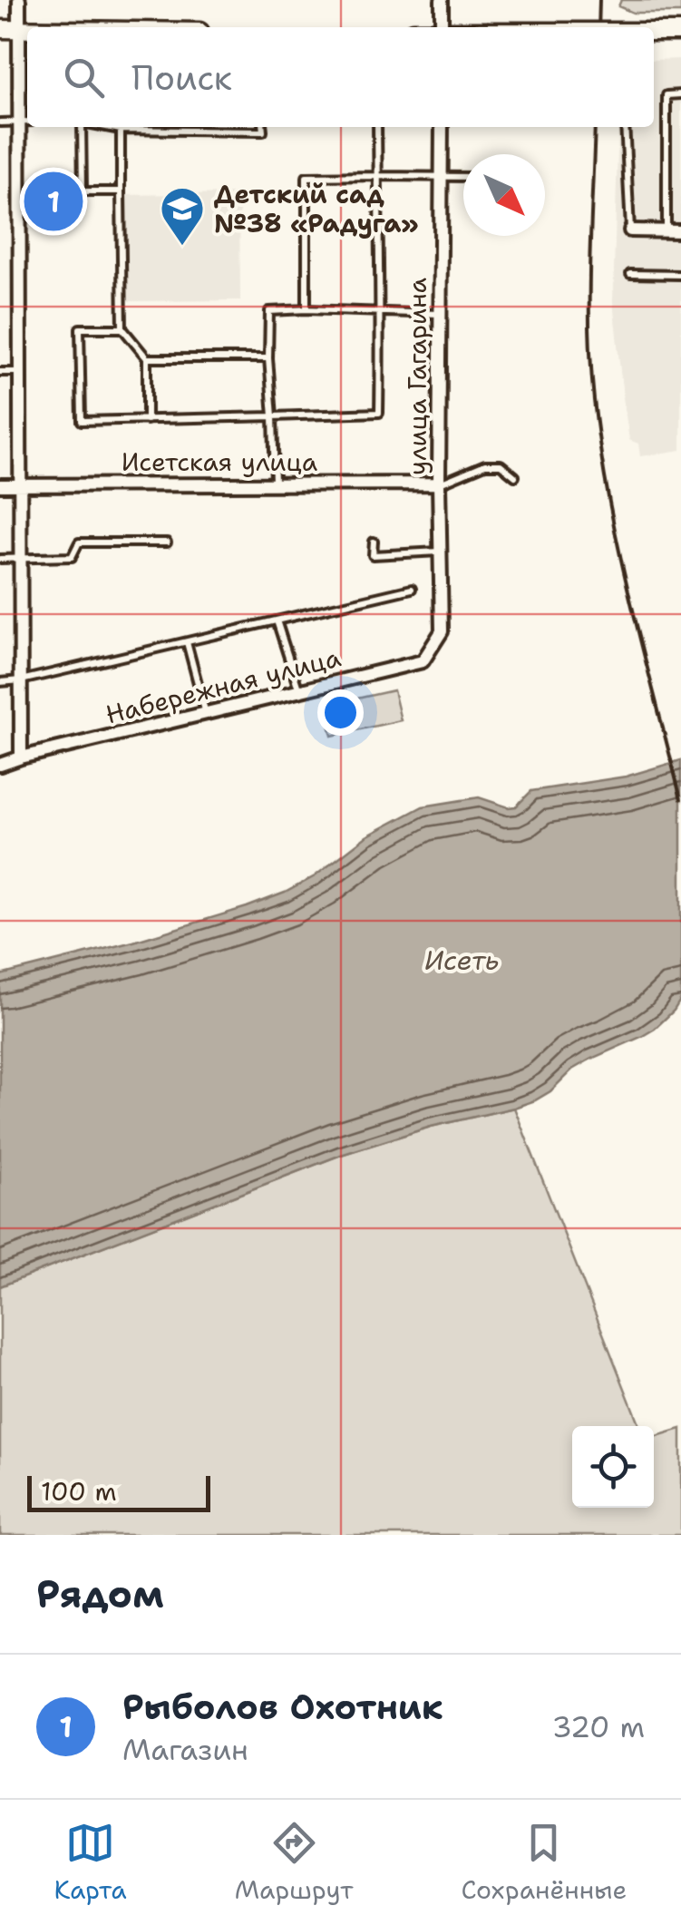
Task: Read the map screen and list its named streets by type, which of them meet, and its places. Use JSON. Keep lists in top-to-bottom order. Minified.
{"streets":{"street":["улица Гагарина","Исетская улица","Набережная улица"]},"crossings":[["улица Гагарина","Исетская улица"],["улица Гагарина","Набережная улица"]],"water":["Исеть"],"places":{"school or university":["Детский сад №38 «Радуга»"]},"scale_bar":"100 m","north":"bottom right","page":{"search":"Поиск","pins":"1","scale":"100 m","heading":"Рядом","list":[{"mark":"1","name":"Рыболов Охотник","note":"Магазин","value":"320 m"}],"nav":["Карта","Маршрут","Сохранённые"]}}
